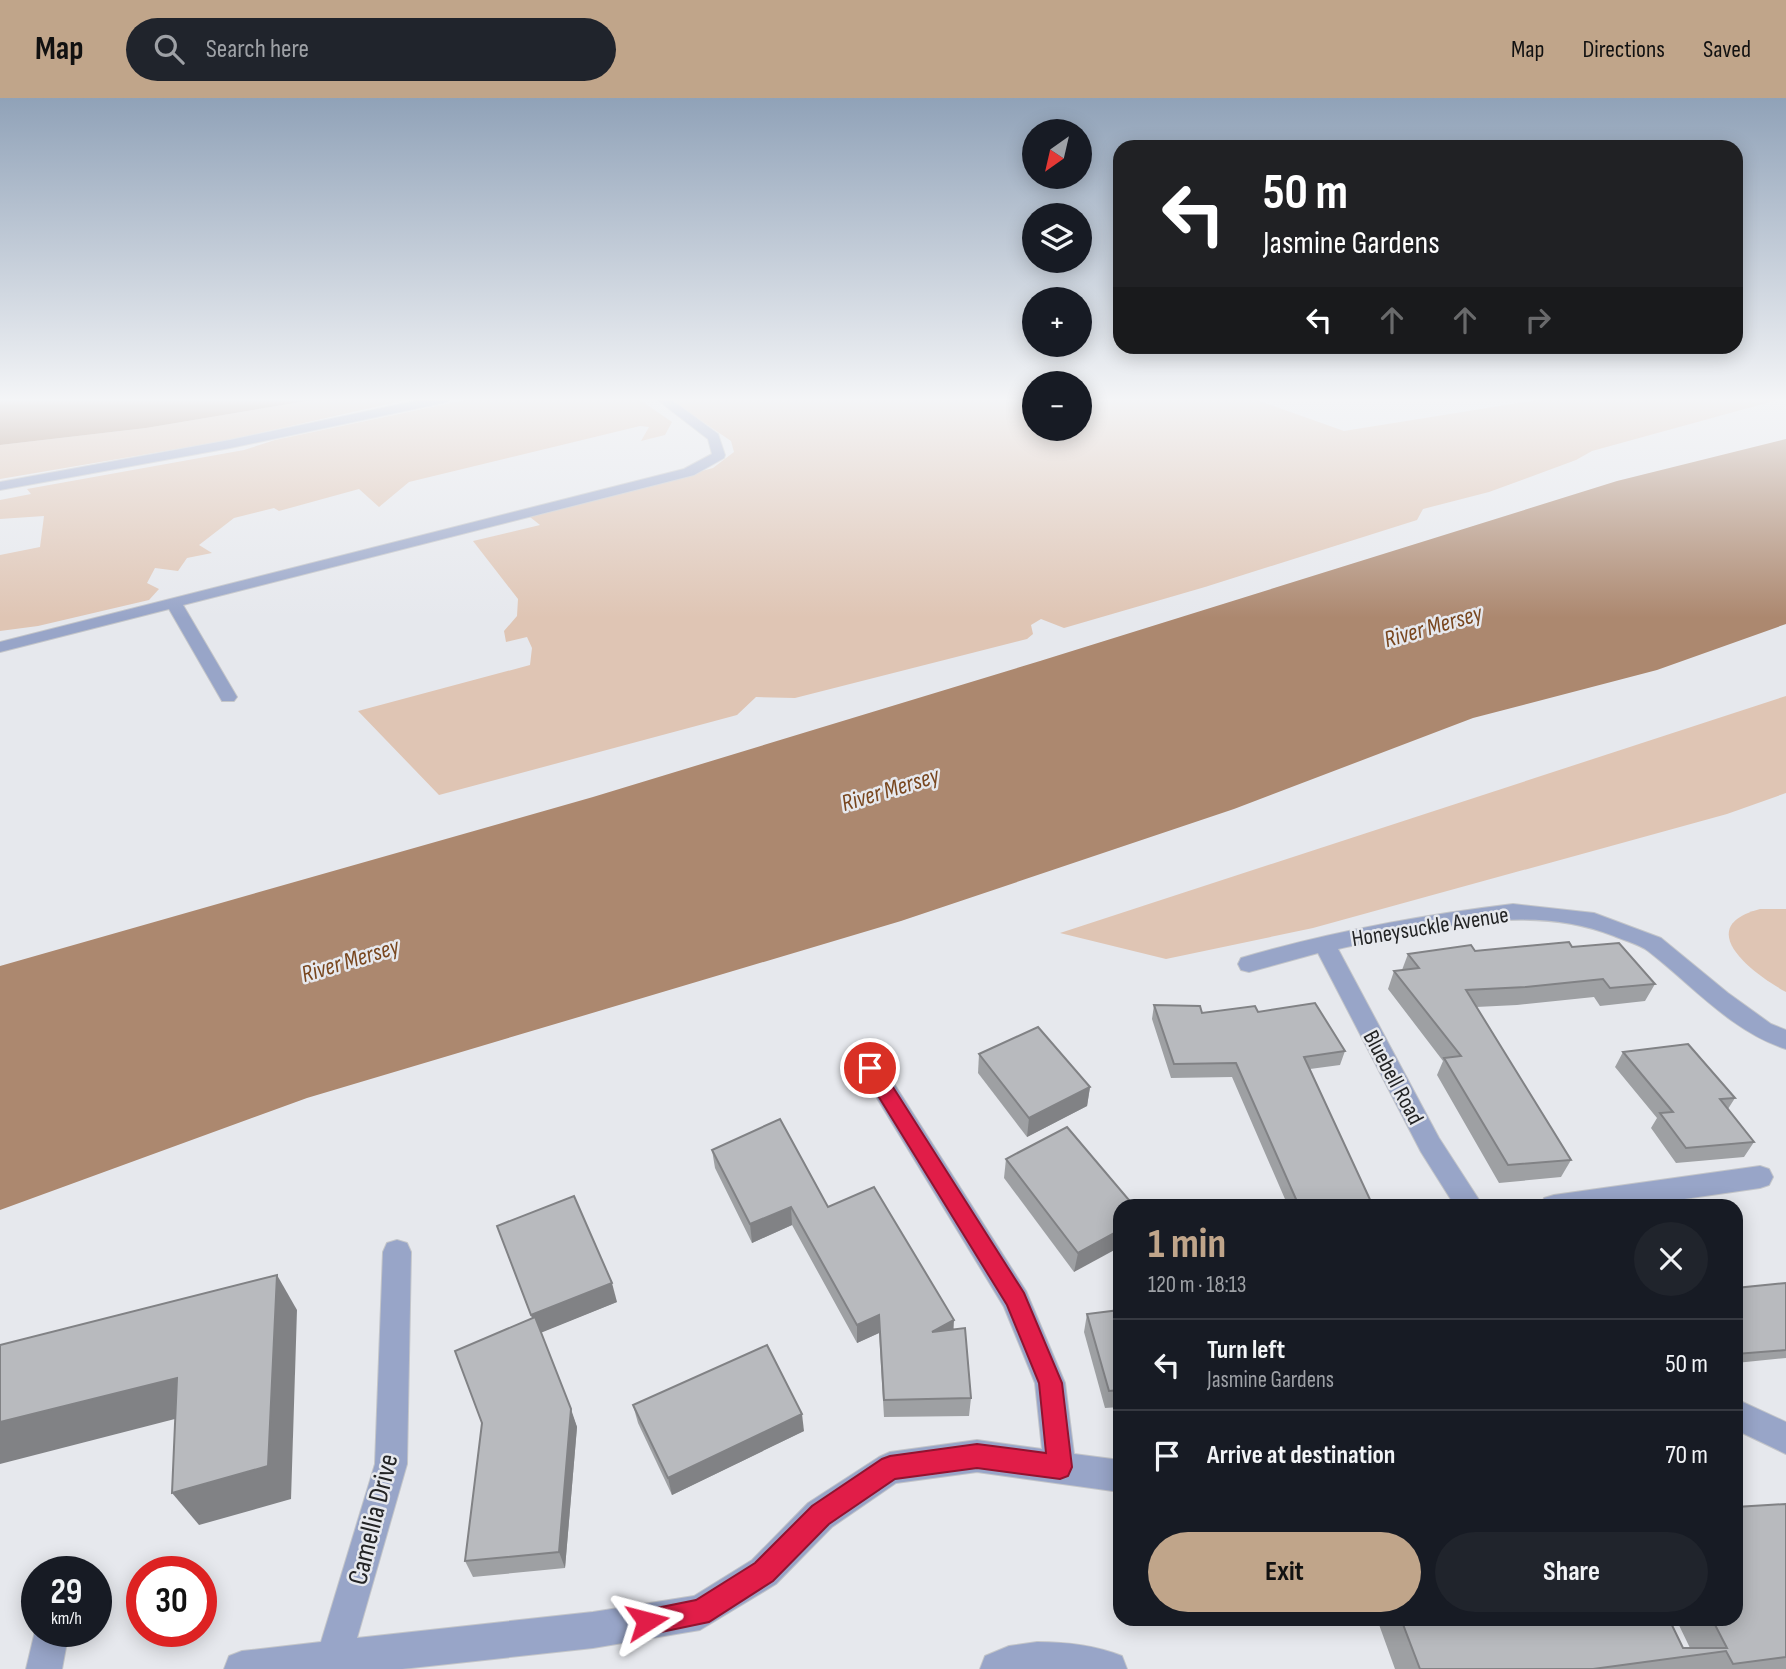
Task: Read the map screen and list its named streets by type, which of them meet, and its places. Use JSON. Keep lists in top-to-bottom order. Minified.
{"streets":{"street":["Honeysuckle Avenue","Bluebell Road","Camellia Drive"]},"crossings":[["Honeysuckle Avenue","Bluebell Road"]],"water":["River Mersey"],"north":"bottom left","page":{"header":"Map","search":"Search here","nav":["Map","Directions","Saved"],"map_buttons":["+","−"],"turn":["50 m","Jasmine Gardens"],"heading":["1 min","120 m · 18:13"],"list":[{"name":"Turn left","note":"Jasmine Gardens","value":"50 m"},{"name":"Arrive at destination","value":"70 m"}],"buttons":["Exit","Share"],"speed":"29 km/h","limit":"30"}}
